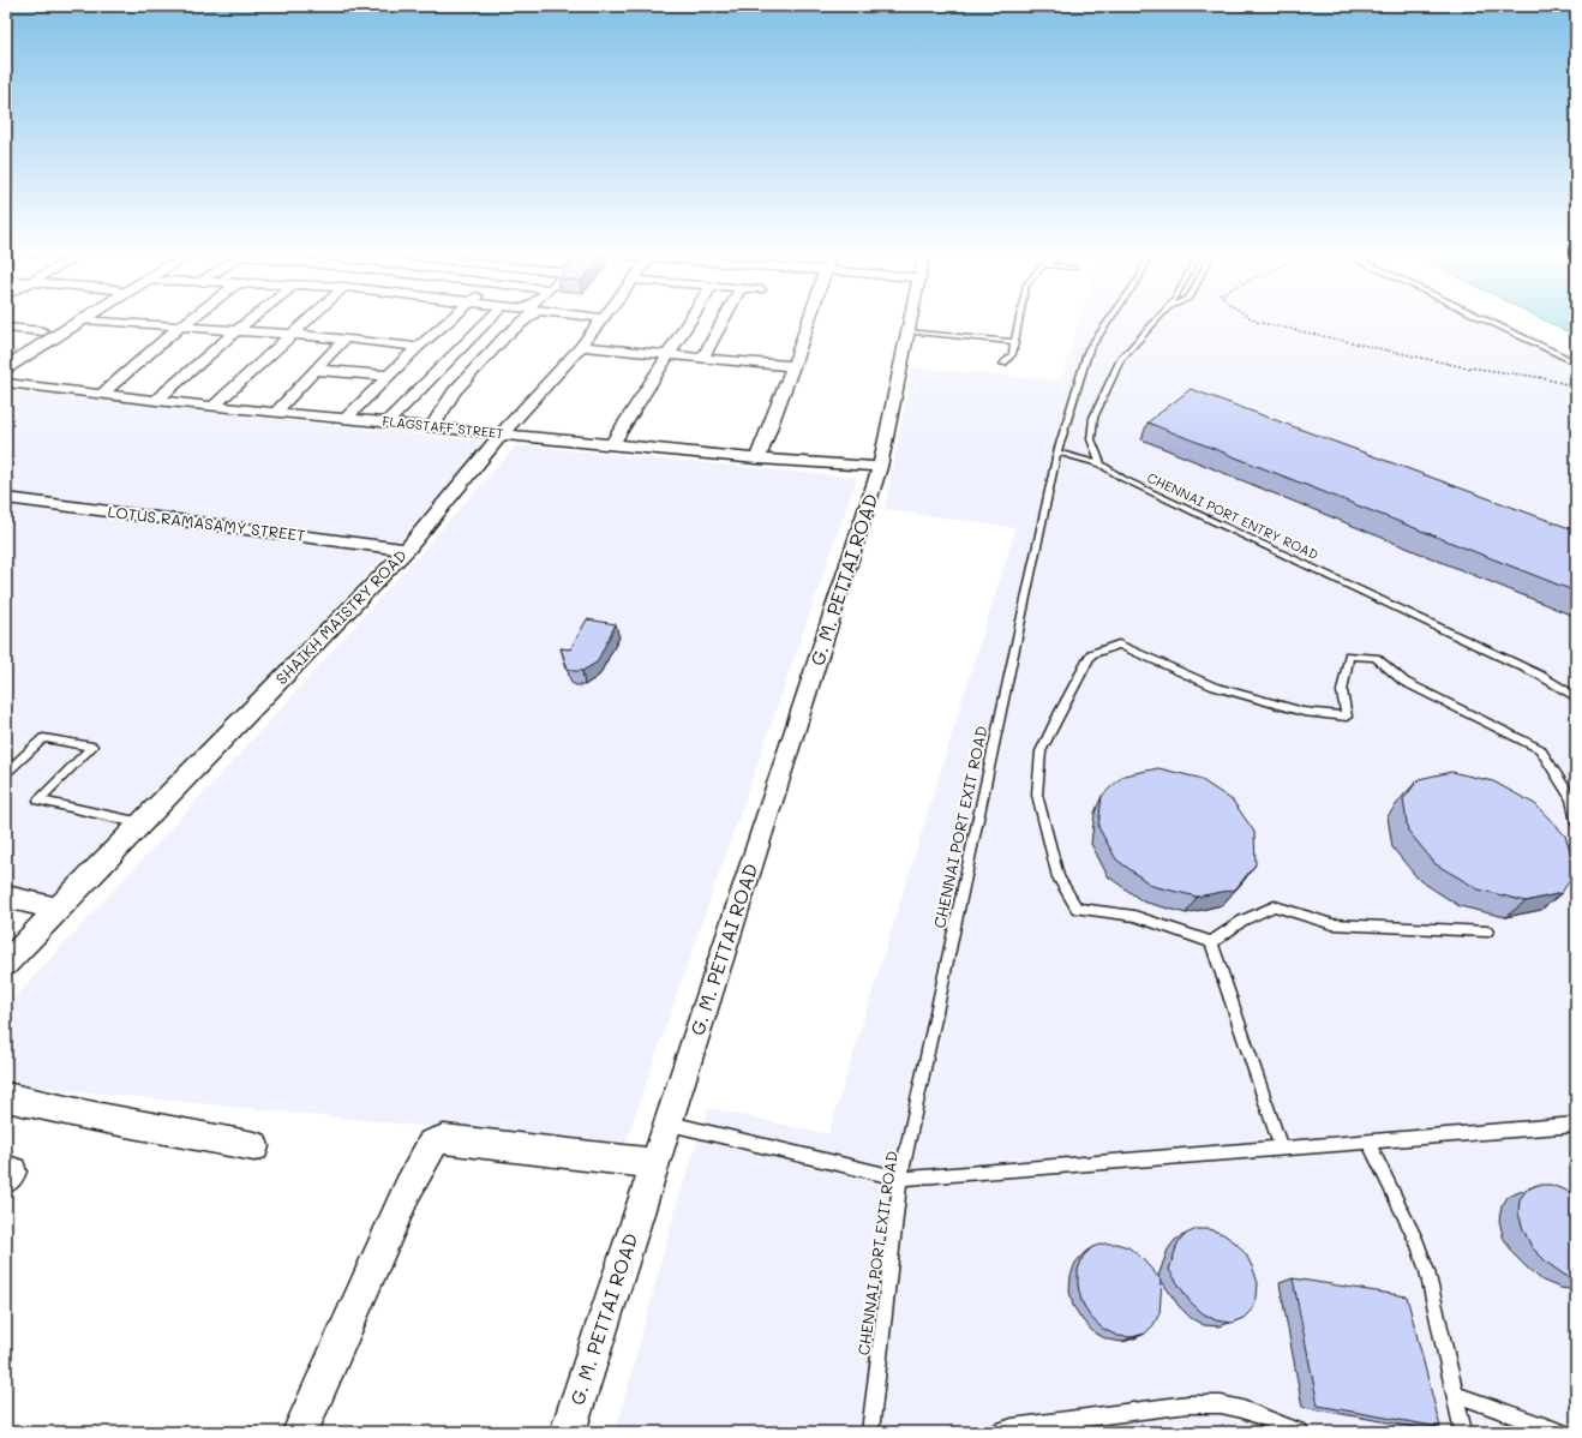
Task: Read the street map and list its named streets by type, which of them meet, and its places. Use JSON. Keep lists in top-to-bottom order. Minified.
{"streets":{"street":["FLAGSTAFF STREET","LOTUS RAMASAMY STREET","G. M. PETTAI ROAD","SHAIKH MAISTRY ROAD"],"lane":["CHENNAI PORT ENTRY ROAD","CHENNAI PORT EXIT ROAD"]},"crossings":[["FLAGSTAFF STREET","G. M. PETTAI ROAD"],["FLAGSTAFF STREET","SHAIKH MAISTRY ROAD"],["CHENNAI PORT ENTRY ROAD","CHENNAI PORT EXIT ROAD"],["LOTUS RAMASAMY STREET","SHAIKH MAISTRY ROAD"]]}
